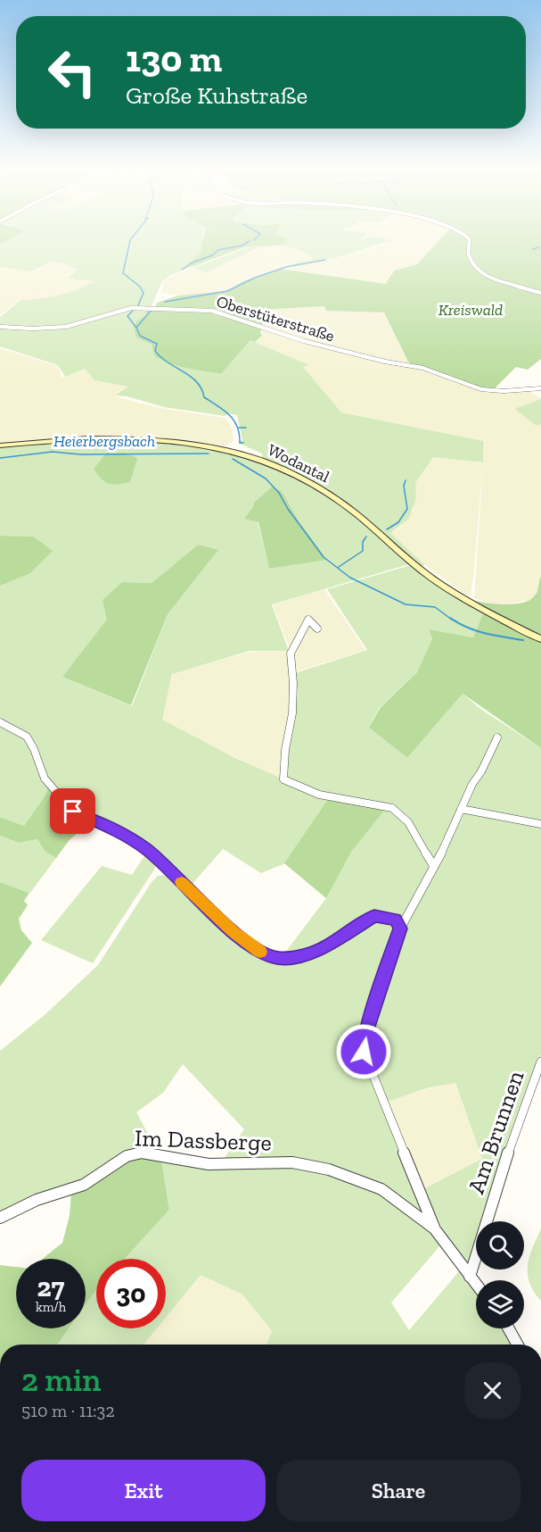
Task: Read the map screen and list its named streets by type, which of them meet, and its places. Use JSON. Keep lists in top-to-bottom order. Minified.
{"streets":{"main road":["Wodantal"],"street":["Oberstüterstraße","Am Brunnen","Im Dassberge"]},"water":["Heierbergsbach"],"parks":["Kreiswald"],"page":{"turn":["130 m","Große Kuhstraße"],"speed":"27 km/h","limit":"30","heading":["2 min","510 m · 11:32"],"buttons":["Exit","Share"]}}
